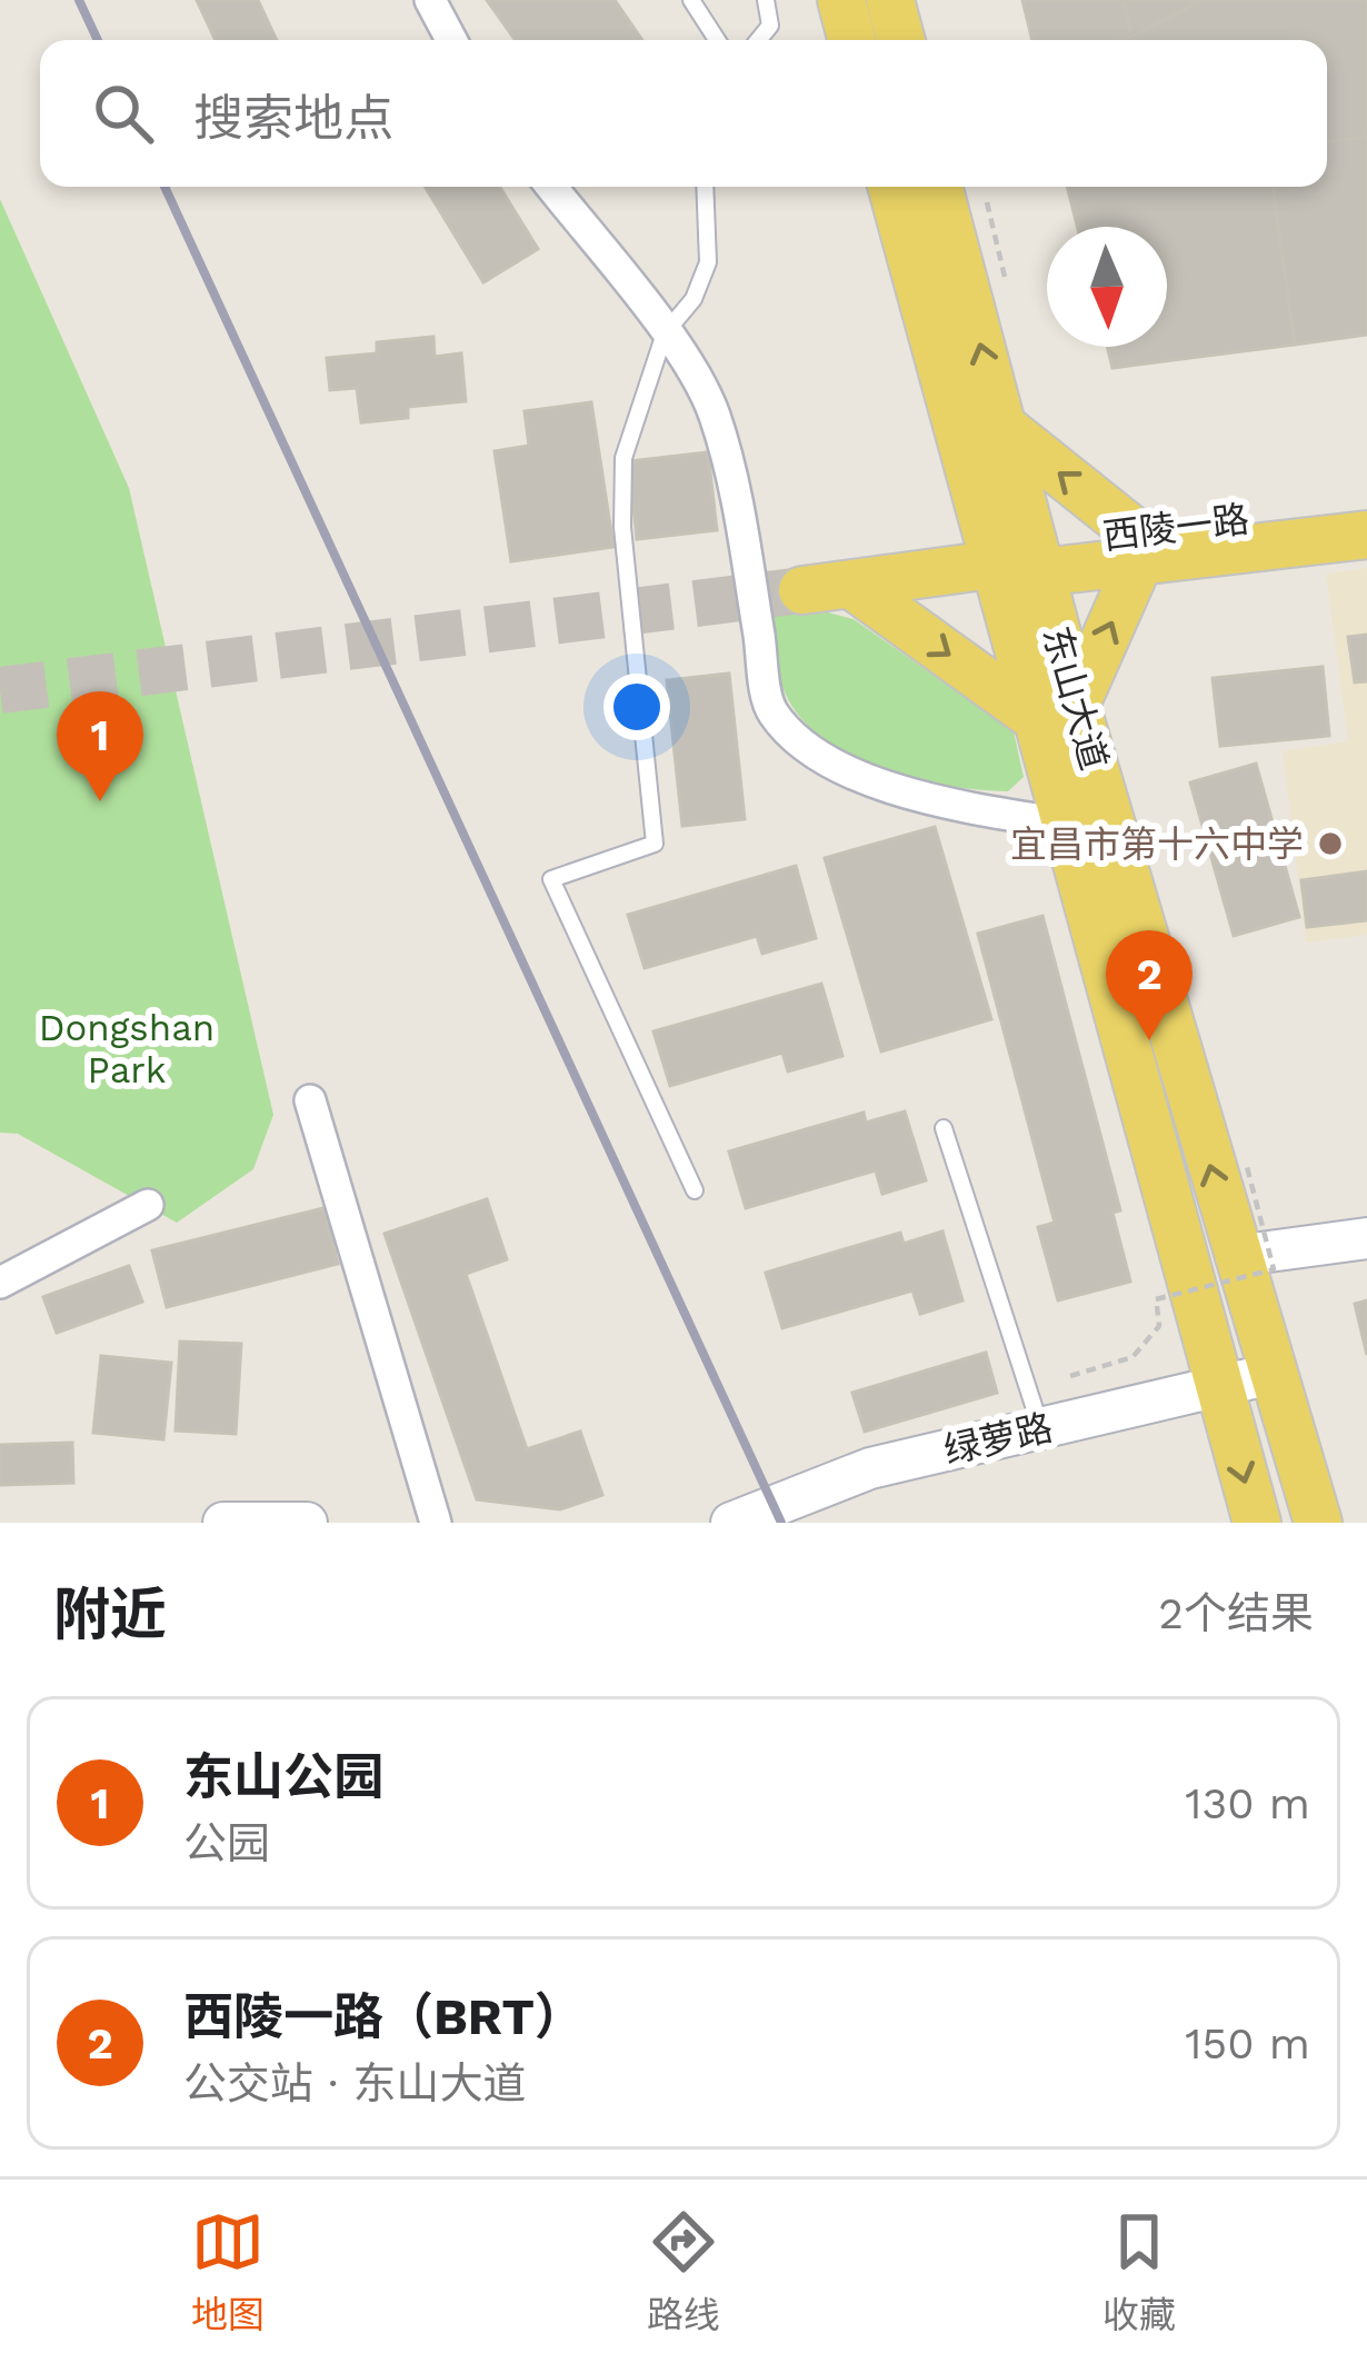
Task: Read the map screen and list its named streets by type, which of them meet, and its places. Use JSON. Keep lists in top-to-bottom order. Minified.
{"streets":{"main road":["西陵一路","东山大道"],"street":["绿萝路"]},"crossings":[["西陵一路","东山大道"],["东山大道","绿萝路"]],"parks":["Dongshan Park"],"places":["宜昌市第十六中学"],"north":"bottom","page":{"search":"搜索地点","pins":["1","2"],"heading":["附近","2个结果"],"list":[{"mark":"1","name":"东山公园","note":"公园","value":"130 m"},{"mark":"2","name":"西陵一路（BRT）","note":"公交站 · 东山大道","value":"150 m"}],"nav":["地图","路线","收藏"]}}
